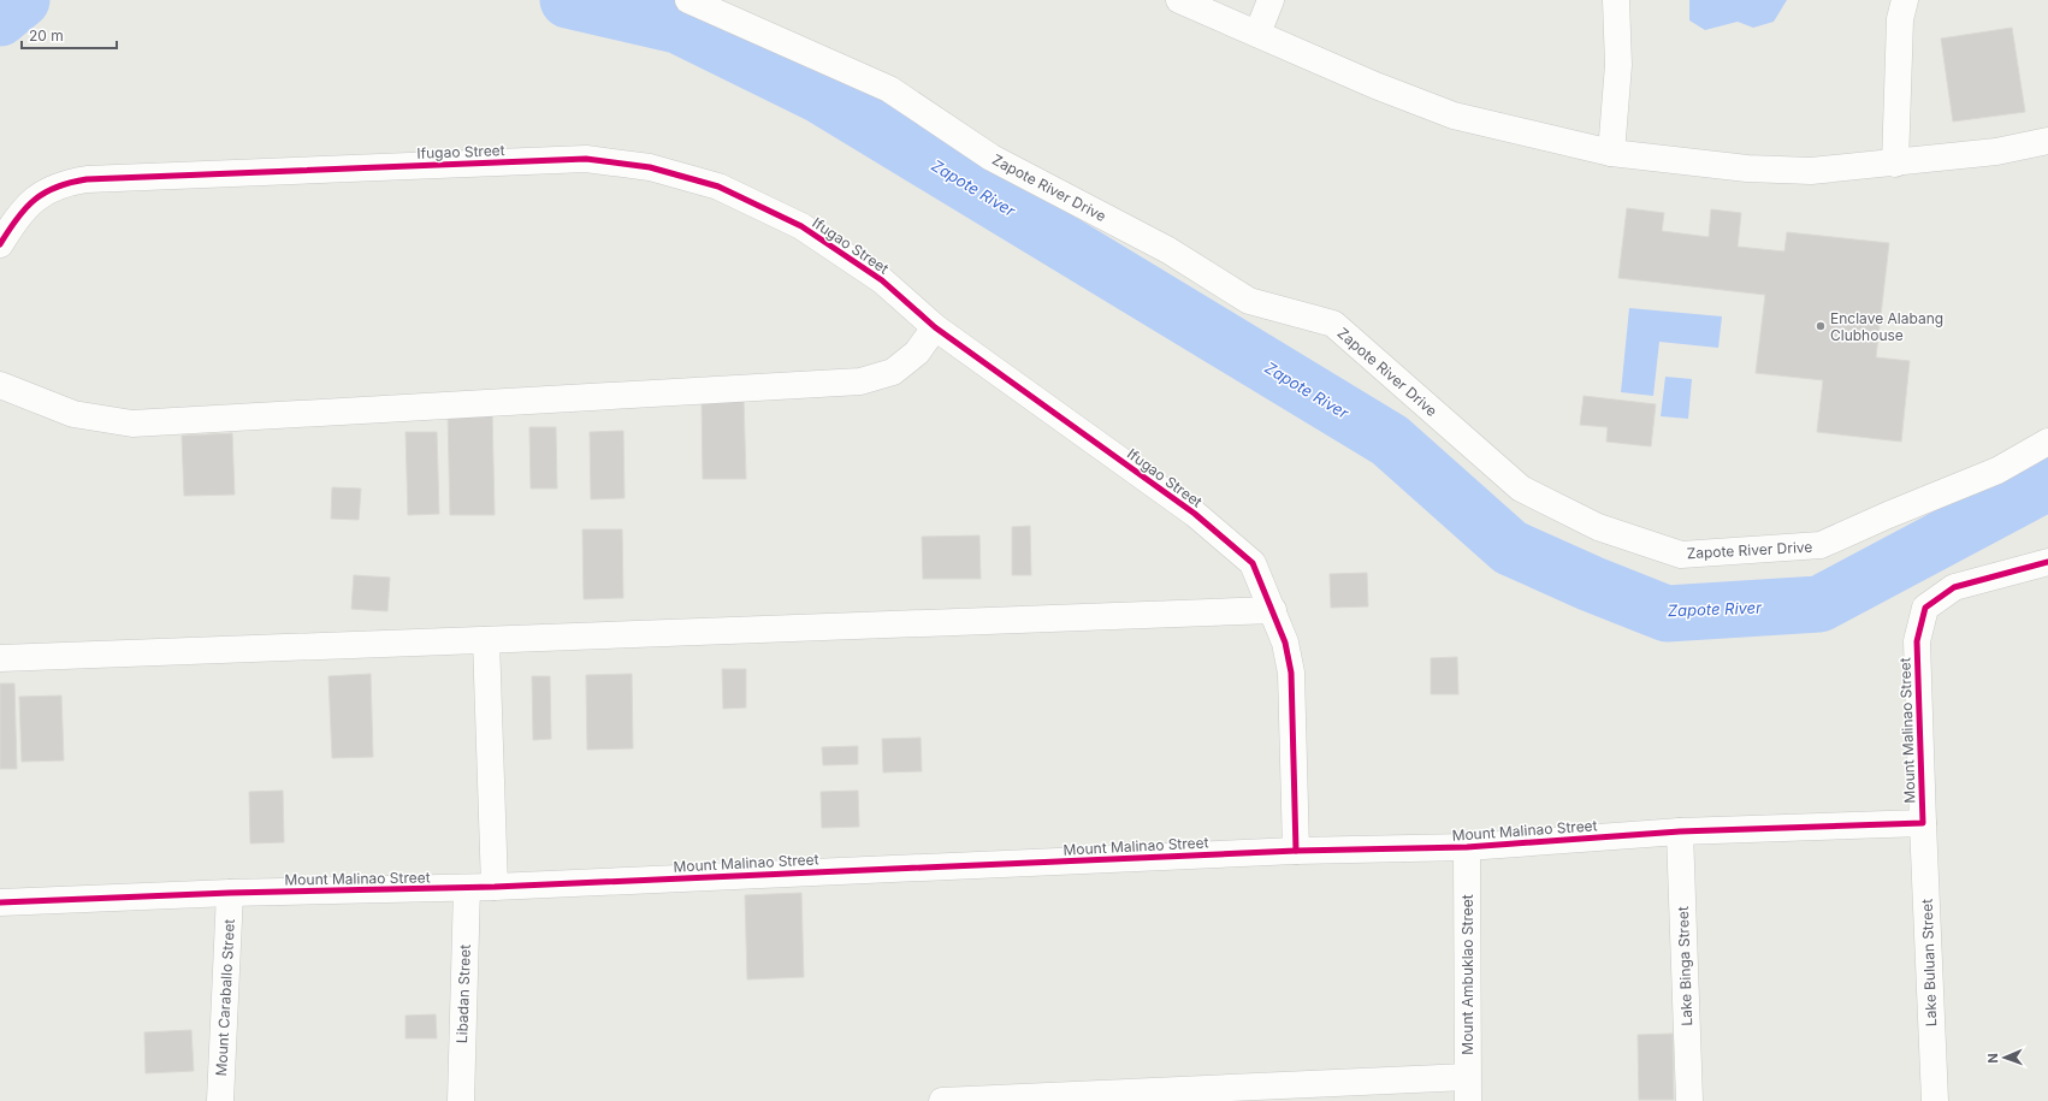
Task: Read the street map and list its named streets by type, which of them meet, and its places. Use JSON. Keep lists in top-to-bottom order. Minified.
{"streets":{"street":["Ifugao Street","Zapote River Drive","Mount Malinao Street","Lake Buluan Street","Lake Binga Street","Mount Ambuklao Street","Libadan Street","Mount Caraballo Street"]},"crossings":[["Ifugao Street","Mount Malinao Street"],["Mount Malinao Street","Lake Buluan Street"],["Mount Malinao Street","Lake Binga Street"],["Mount Malinao Street","Mount Ambuklao Street"],["Mount Malinao Street","Libadan Street"],["Mount Malinao Street","Mount Caraballo Street"]],"water":["Zapote River"],"places":["Enclave Alabang Clubhouse"],"scale_bar":"20 m","north":"left"}
